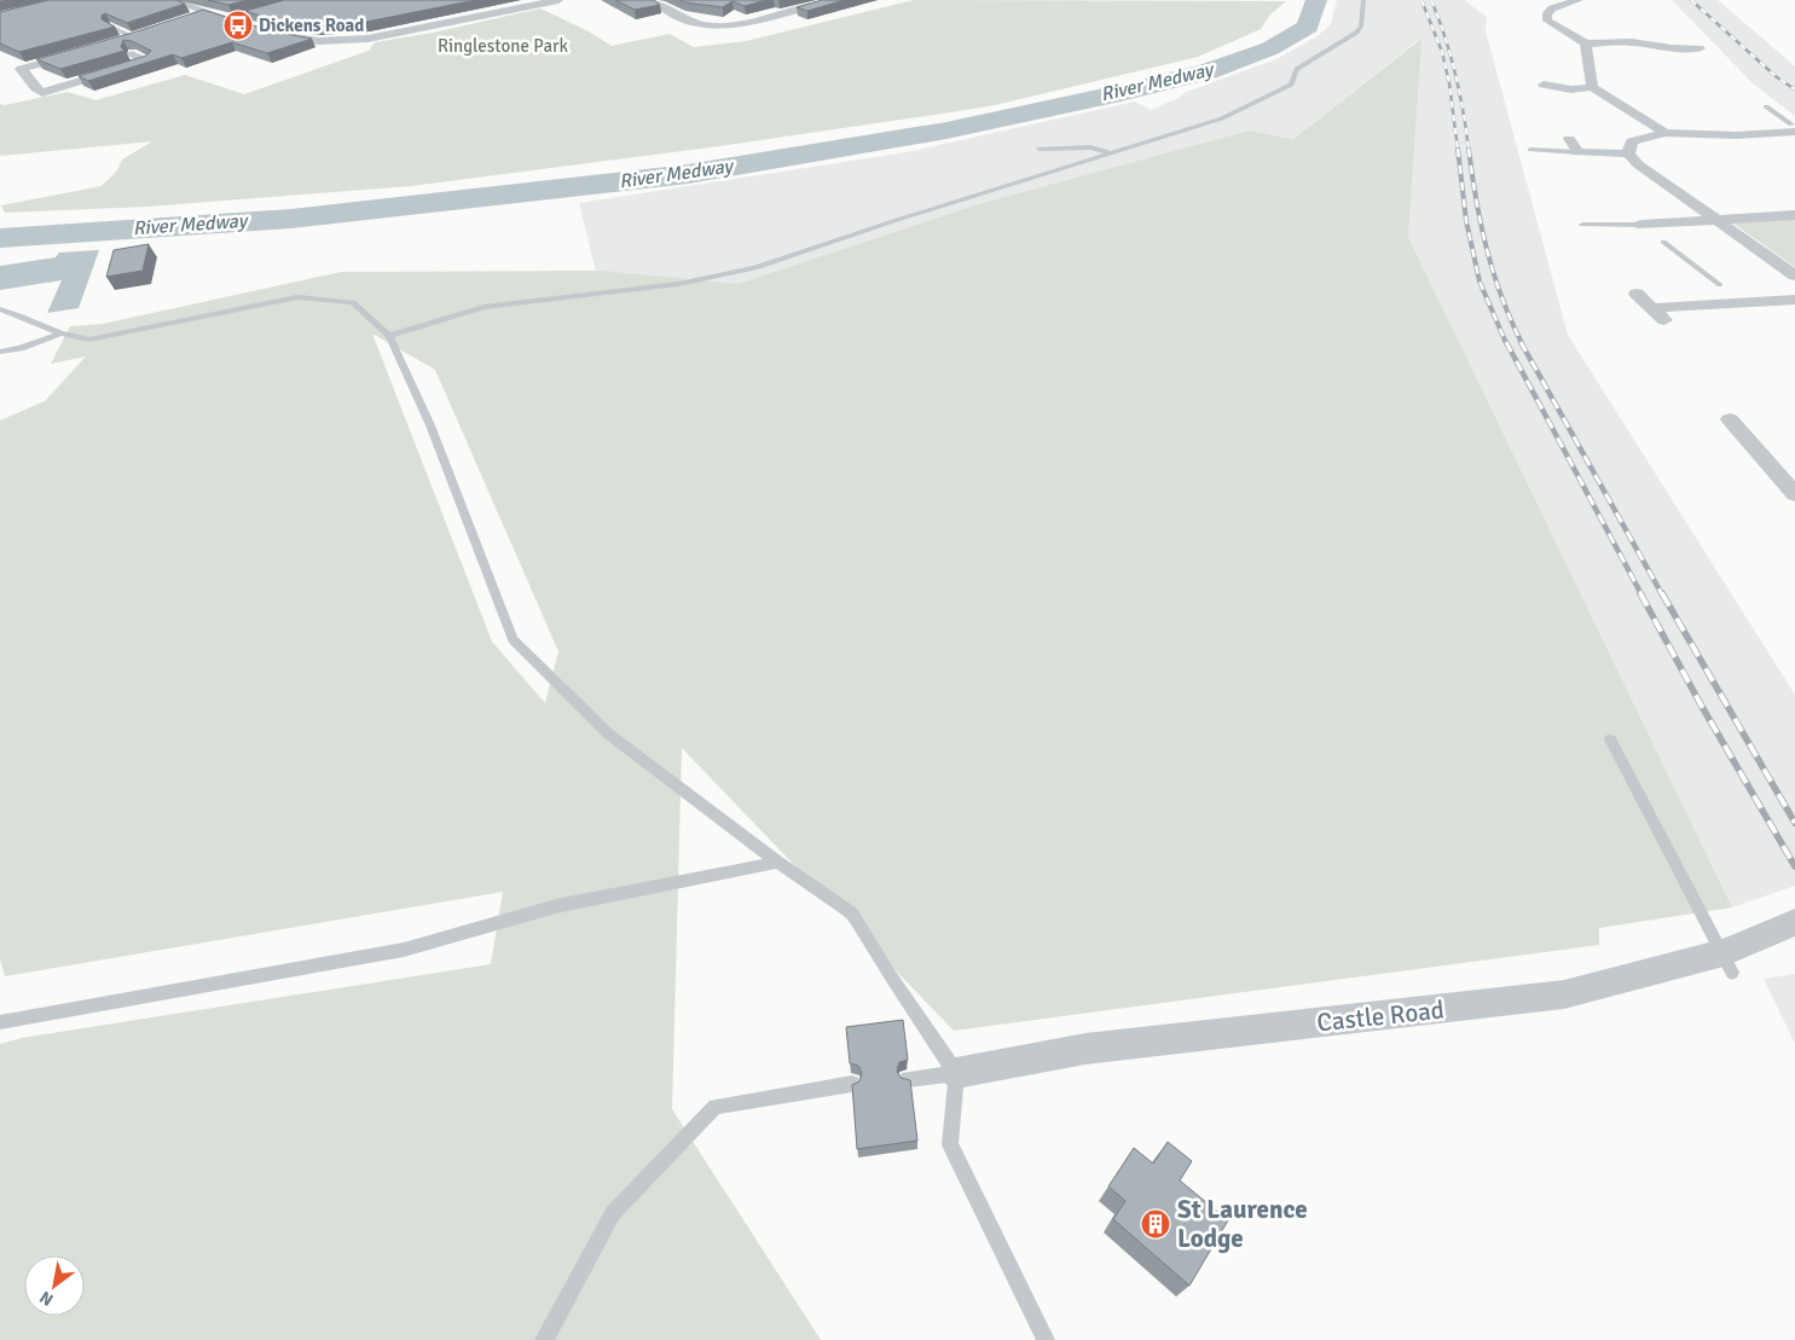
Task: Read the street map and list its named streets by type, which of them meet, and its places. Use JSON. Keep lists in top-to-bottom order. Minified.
{"streets":{"street":["Castle Road"]},"water":["River Medway"],"parks":["Ringlestone Park"],"places":{"bus stop":["Dickens Road"],"building":["St Laurence Lodge"]},"north":"bottom left"}
